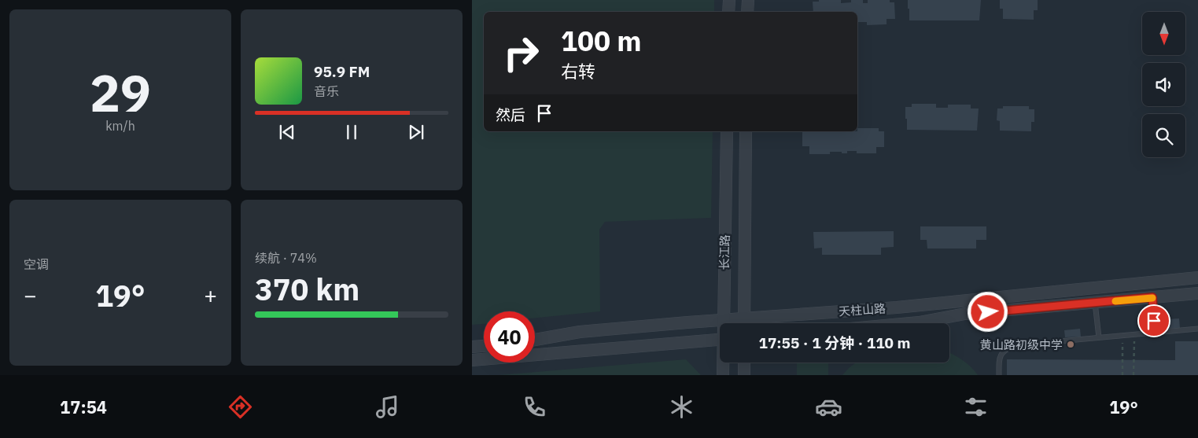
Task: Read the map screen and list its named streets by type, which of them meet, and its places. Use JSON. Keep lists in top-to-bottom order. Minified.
{"streets":{"street":["长江路","天柱山路"]},"crossings":[["长江路","天柱山路"]],"places":["黄山路初级中学"],"north":"bottom","page":{"tile":[["29","km/h"],"空调",["续航 · 74%","370 km"]],"turn":["100 m","右转"],"song":["95.9 FM","音乐"],"then":"然后","heat":["−","19°","+"],"limit":"40","trip":"17:55 · 1 分钟 · 110 m","tabs":["17:54","19°"]}}
